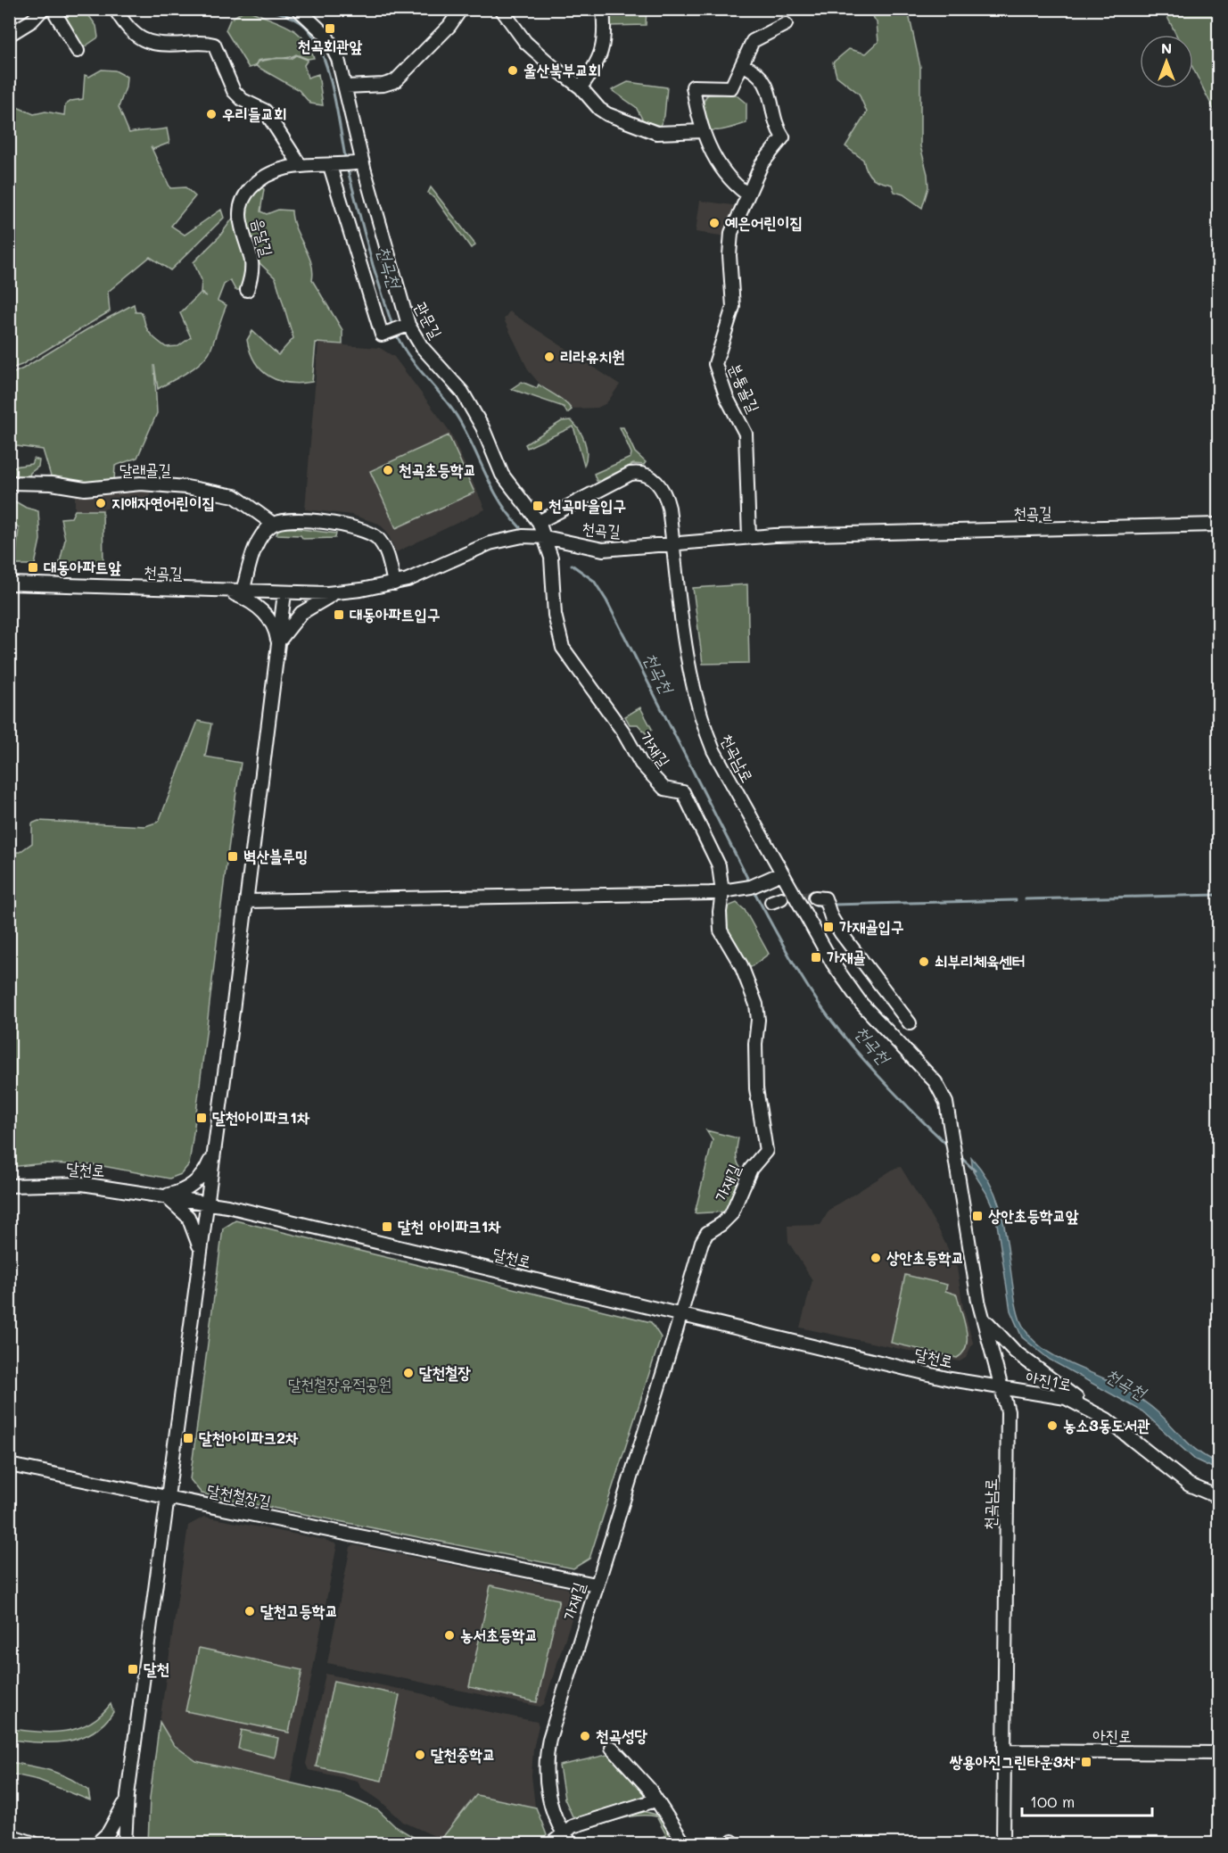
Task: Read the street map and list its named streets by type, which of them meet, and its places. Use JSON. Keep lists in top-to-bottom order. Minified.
{"streets":{"street":["음달길","관문길","분통골길","달래골길","천곡길","가재길","천곡남로","달천로","아진1로","달천철장길","아진로"]},"crossings":[["음달길","관문길"],["관문길","천곡길"],["관문길","가재길"],["관문길","천곡남로"],["분통골길","천곡길"],["천곡길","가재길"],["천곡길","천곡남로"],["가재길","달천로"],["가재길","달천철장길"],["천곡남로","달천로"],["천곡남로","아진1로"],["천곡남로","아진로"],["달천로","아진1로"]],"water":["천곡천"],"parks":["달천철장유적공원"],"places":{"transit":["천곡회관앞","천곡마을입구","대동아파트앞","대동아파트입구","벽산블루밍","가재골입구","가재골","달천아이파크1차","상안초등학교앞","달천 아이파크1차","달천아이파크2차","달천","쌍용아진그린타운3차"],"other":["울산북부교회","우리들교회","예은어린이집","리라유치원","천곡초등학교","지애자연어린이집","쇠부리체육센터","상안초등학교","달천철장","농소3동도서관","달천고등학교","농서초등학교","천곡성당","달천중학교"]},"scale_bar":"100 m","north":"top"}
